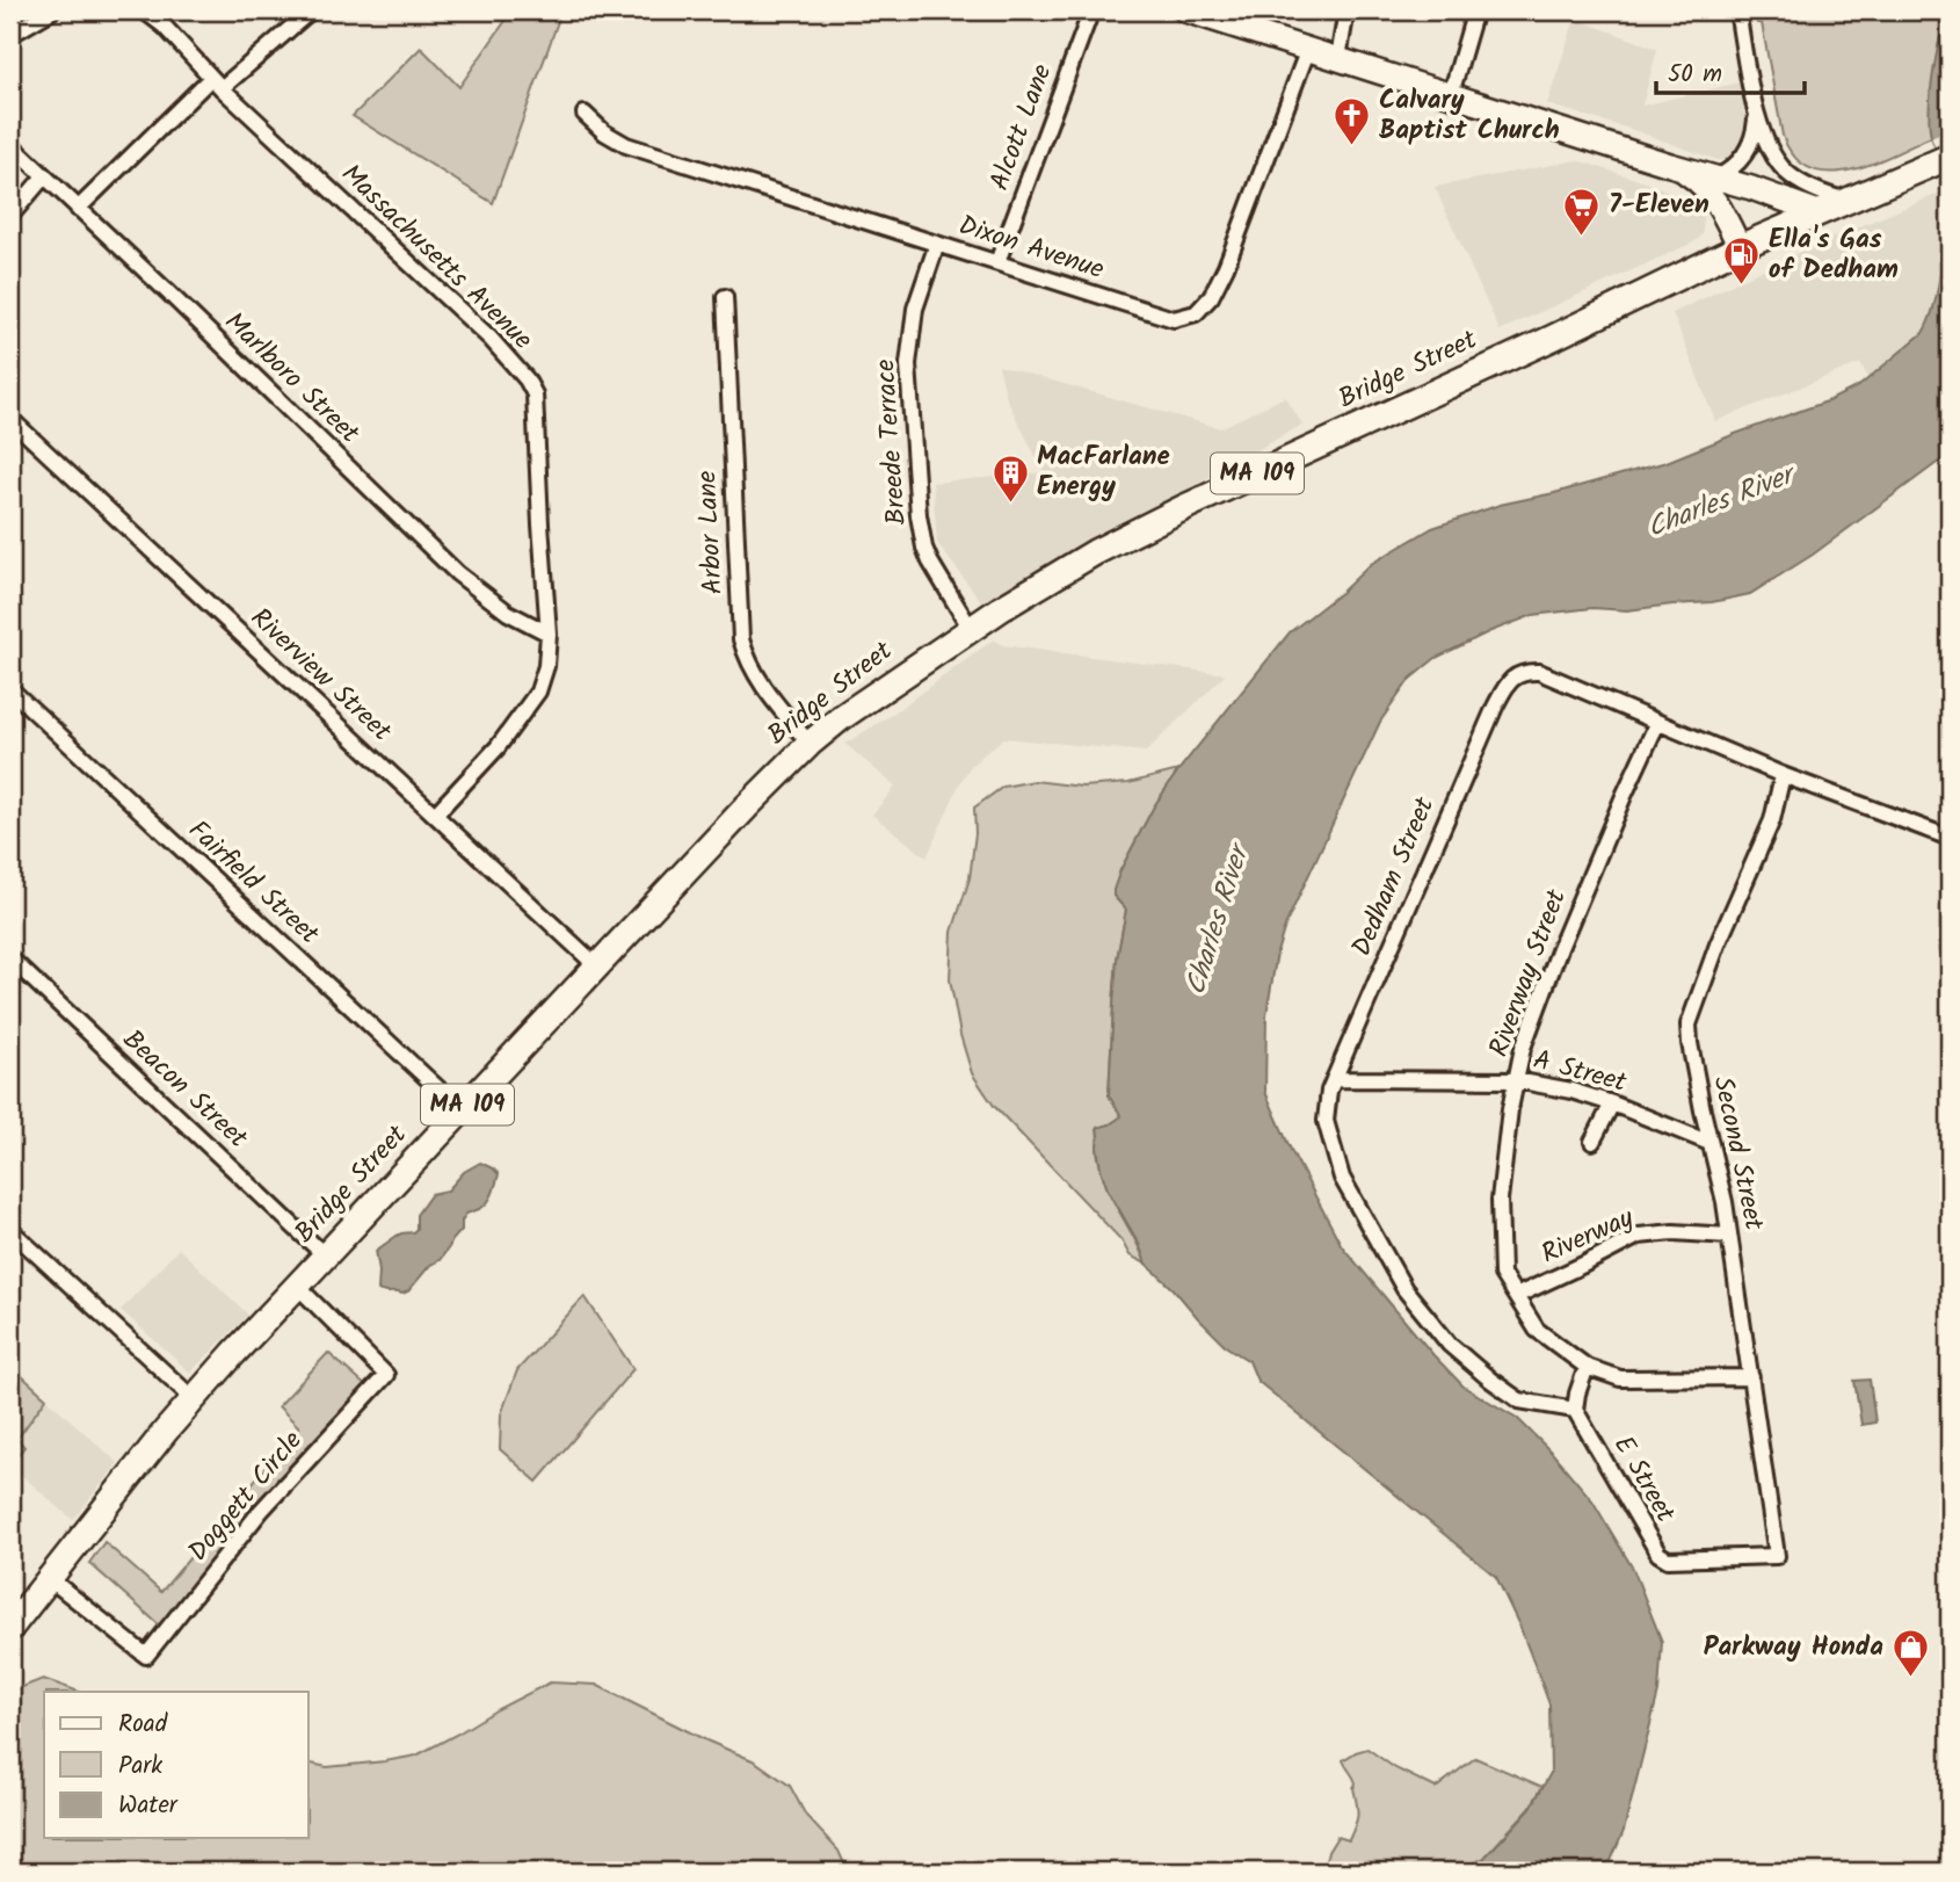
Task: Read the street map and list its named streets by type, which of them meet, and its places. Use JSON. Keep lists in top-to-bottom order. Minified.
{"streets":{"main road":["Bridge Street","MA 109"],"street":["Alcott Lane","Dixon Avenue","Massachusetts Avenue","Marlboro Street","Breede Terrace","Arbor Lane","Riverview Street","Dedham Street","Fairfield Street","Riverway Street","A Street","Beacon Street","Second Street","Riverway","E Street","Doggett Circle"]},"crossings":[["Alcott Lane","Dixon Avenue"],["Dixon Avenue","Breede Terrace"],["Massachusetts Avenue","Marlboro Street"],["Massachusetts Avenue","Riverview Street"],["Bridge Street","Breede Terrace"],["Bridge Street","Arbor Lane"],["Bridge Street","Riverview Street"],["Bridge Street","Fairfield Street"],["Bridge Street","Beacon Street"],["Bridge Street","Doggett Circle"],["Dedham Street","Riverway Street"],["Dedham Street","A Street"],["Dedham Street","Second Street"],["Dedham Street","E Street"],["Riverway Street","A Street"],["Riverway Street","Riverway"],["A Street","Second Street"],["Second Street","Riverway"],["Second Street","E Street"]],"water":["Charles River"],"places":{"church":["Calvary Baptist Church"],"supermarket":["7-Eleven"],"fuel station":["Ella's Gas of Dedham"],"building":["MacFarlane Energy"],"shop":["Parkway Honda"]},"legend":["Road","Park","Water"],"scale_bar":"50 m"}
